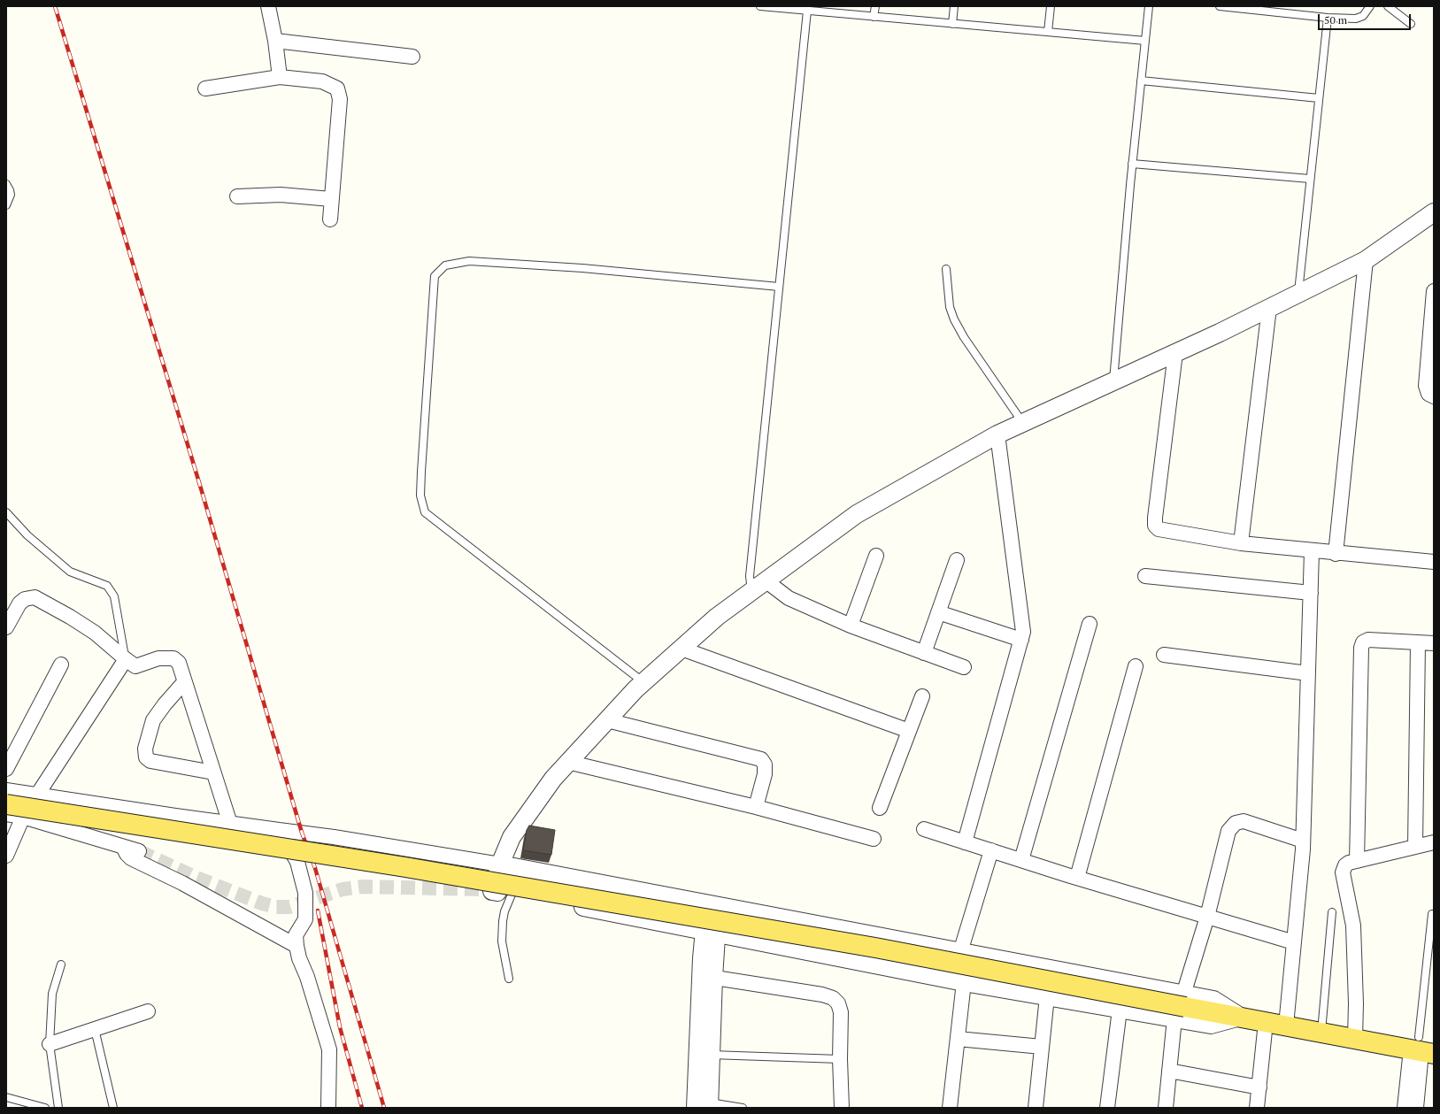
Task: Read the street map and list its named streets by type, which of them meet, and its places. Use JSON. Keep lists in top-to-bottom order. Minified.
{"scale_bar":"50 m"}
